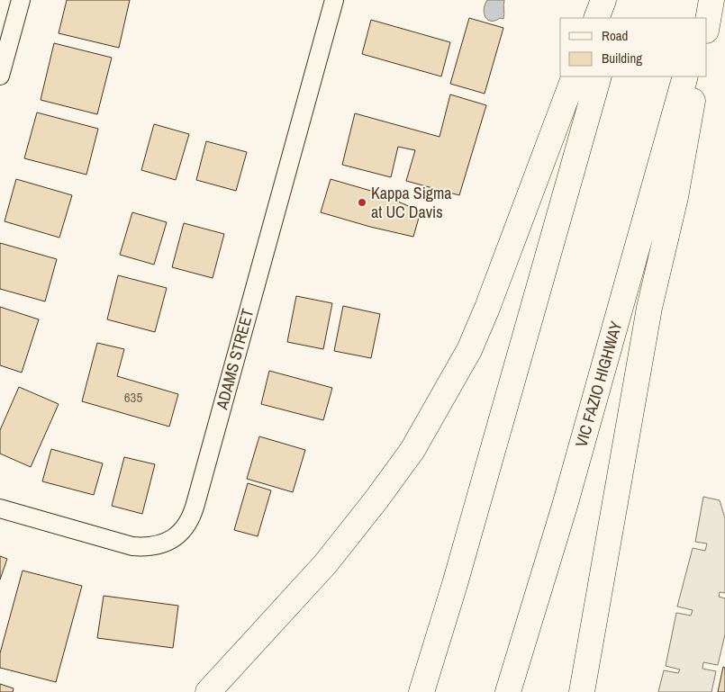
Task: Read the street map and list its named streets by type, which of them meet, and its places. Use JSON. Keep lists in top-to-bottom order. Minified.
{"streets":{"highway":["VIC FAZIO HIGHWAY"],"street":["ADAMS STREET"]},"places":["Kappa Sigma at UC Davis"],"house_numbers":["635"],"legend":["Road","Building"]}
